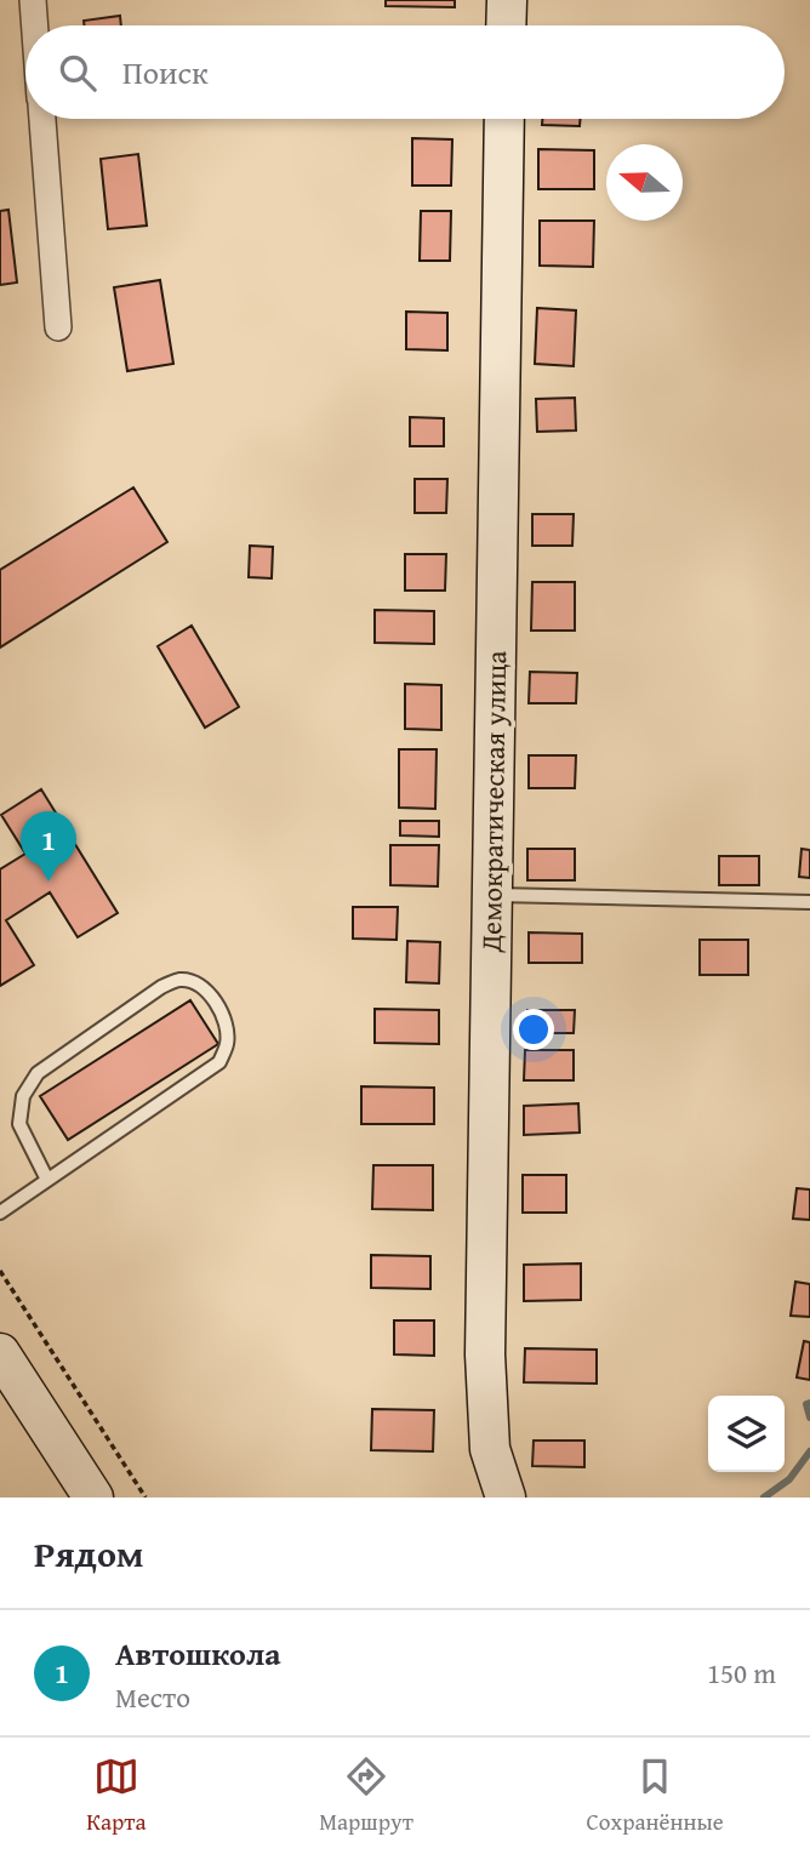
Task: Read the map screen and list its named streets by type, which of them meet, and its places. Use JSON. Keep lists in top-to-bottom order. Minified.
{"streets":{"street":["Демократическая улица"]},"north":"left","page":{"search":"Поиск","pins":"1","heading":"Рядом","list":[{"mark":"1","name":"Автошкола","note":"Место","value":"150 m"}],"nav":["Карта","Маршрут","Сохранённые"]}}
